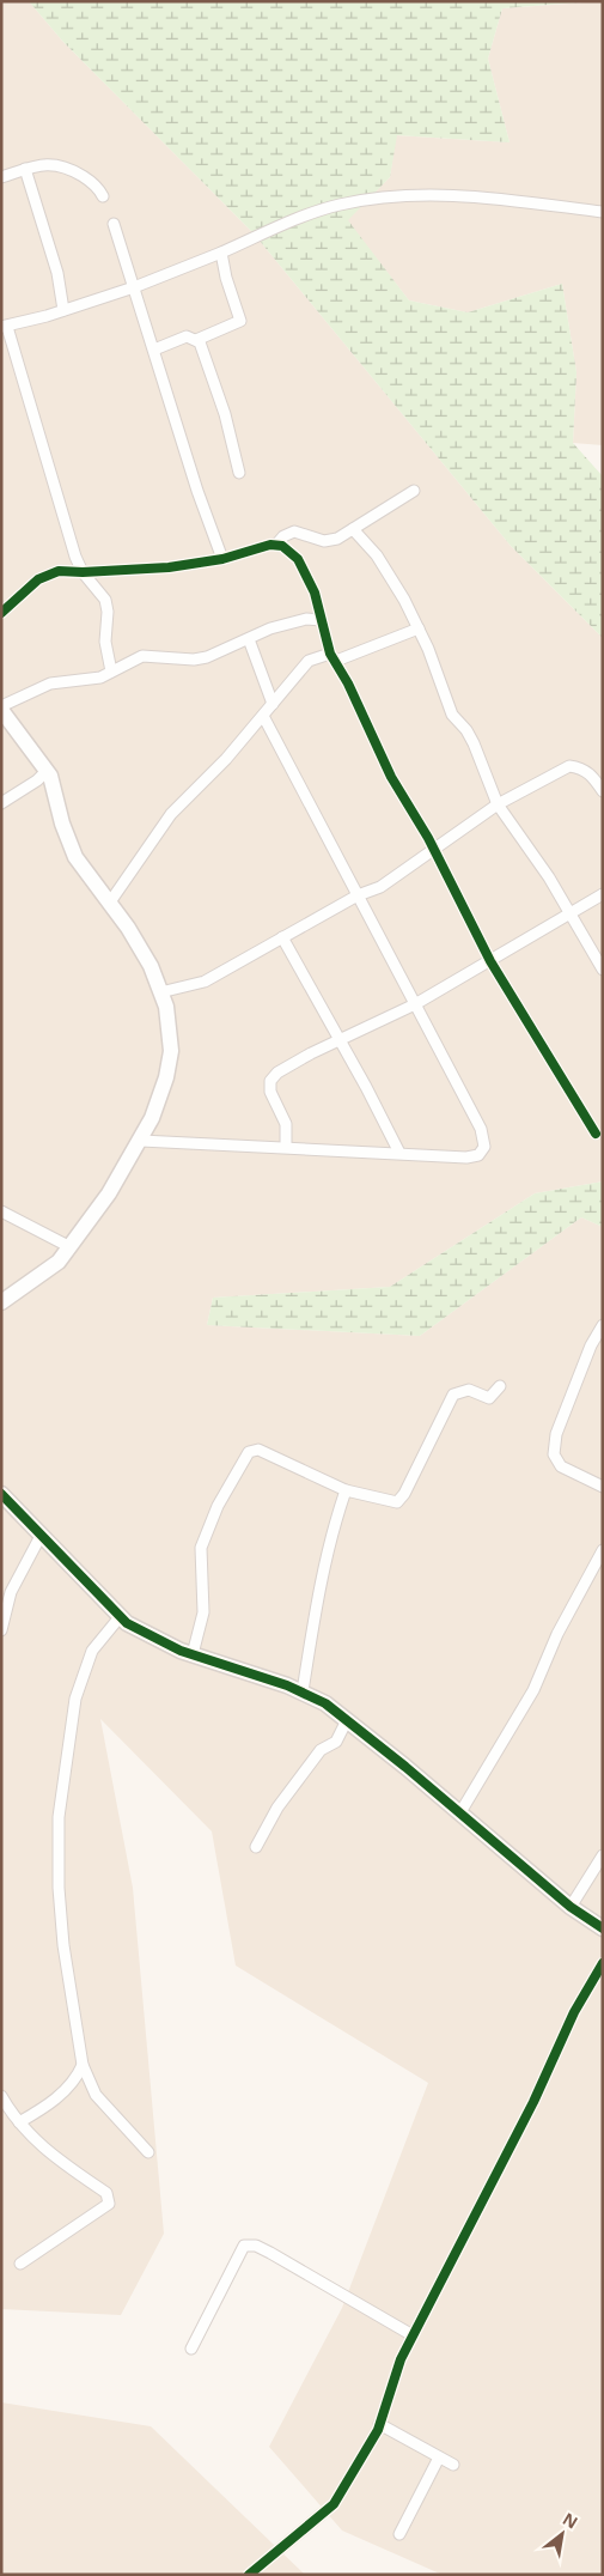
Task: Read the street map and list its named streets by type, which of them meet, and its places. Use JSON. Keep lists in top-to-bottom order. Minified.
{"north":"top right"}
